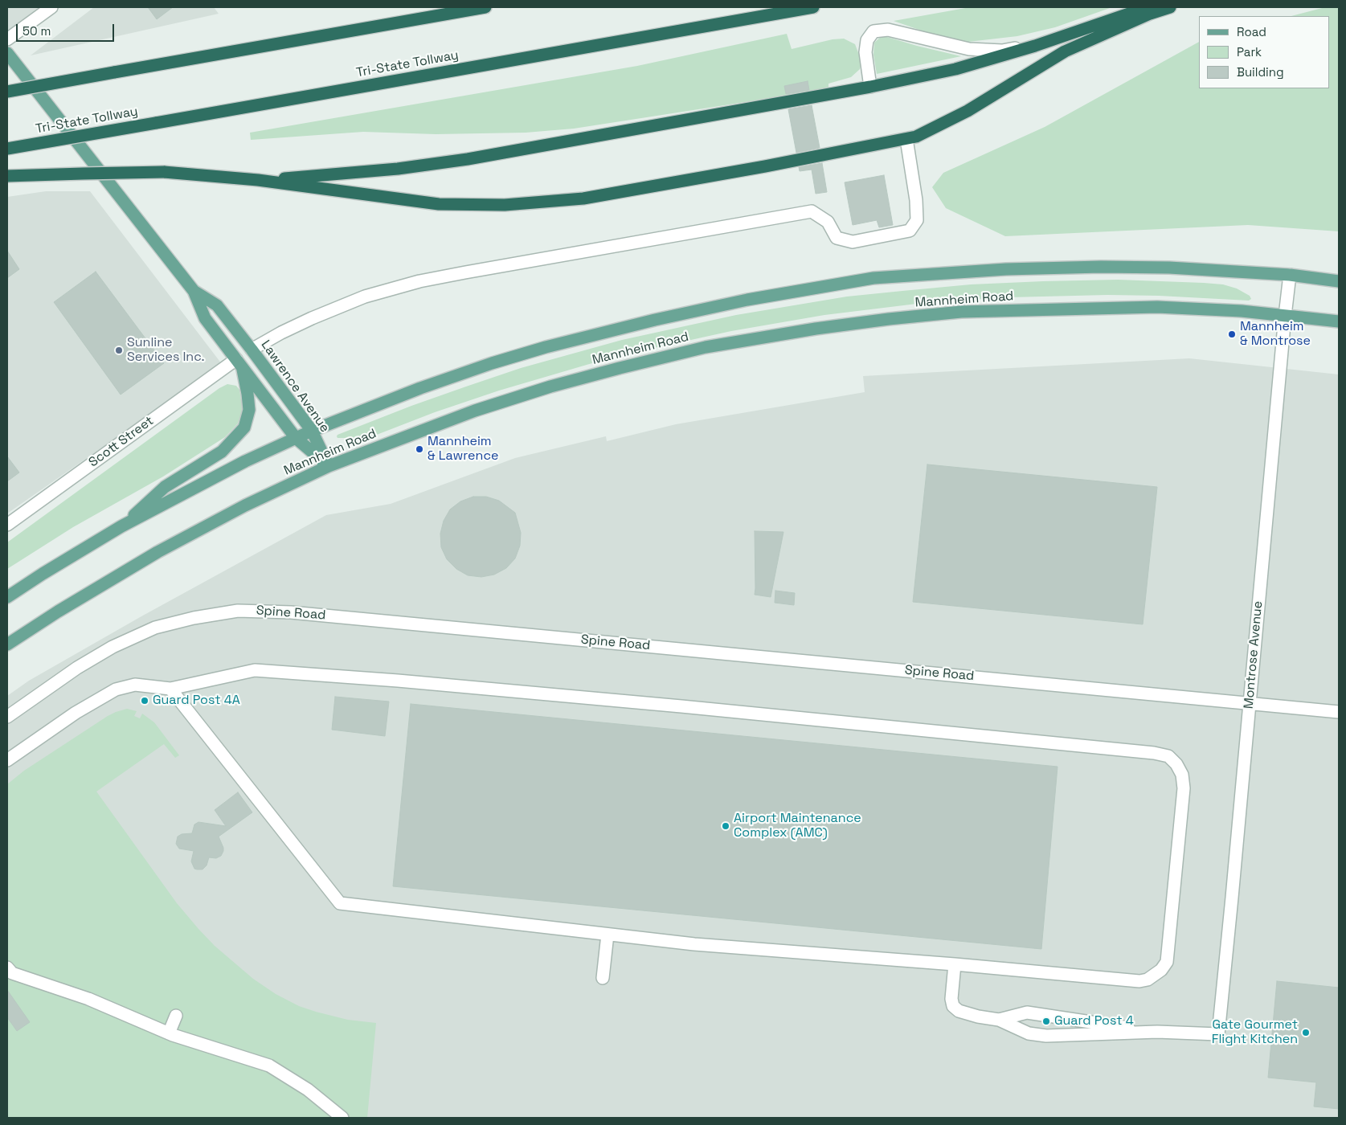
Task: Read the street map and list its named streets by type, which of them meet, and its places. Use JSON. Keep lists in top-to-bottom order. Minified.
{"streets":{"highway":["Tri-State Tollway"],"main road":["Mannheim Road","Lawrence Avenue"],"street":["Scott Street","Spine Road","Montrose Avenue"]},"crossings":[["Mannheim Road","Lawrence Avenue"],["Mannheim Road","Montrose Avenue"],["Lawrence Avenue","Scott Street"],["Spine Road","Montrose Avenue"]],"places":["Mannheim & Montrose","Sunline Services Inc.","Mannheim & Lawrence","Guard Post 4A","Airport Maintenance Complex (AMC)","Guard Post 4","Gate Gourmet Flight Kitchen"],"legend":["Road","Park","Building"],"scale_bar":"50 m"}
